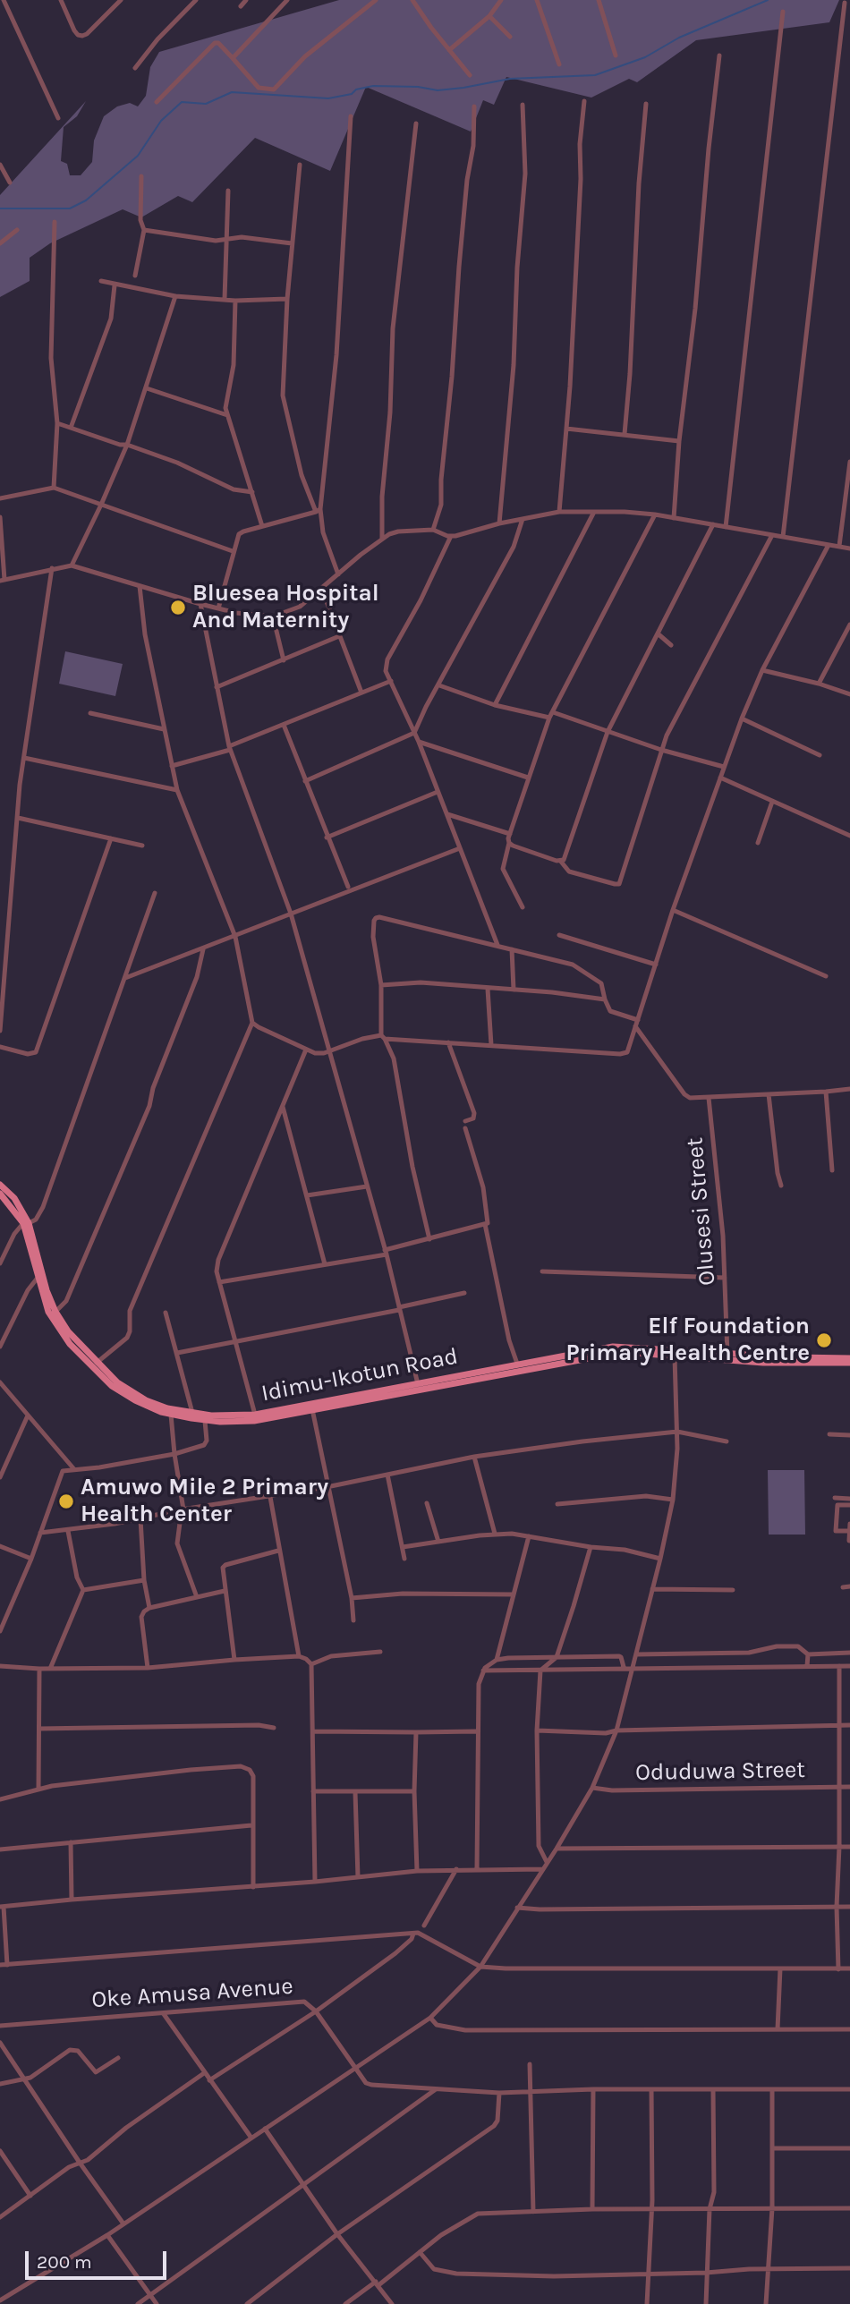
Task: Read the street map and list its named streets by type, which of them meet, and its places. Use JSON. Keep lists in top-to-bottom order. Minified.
{"streets":{"main road":["Idimu-Ikotun Road"],"street":["Olusesi Street","Oduduwa Street","Oke Amusa Avenue"]},"crossings":[["Olusesi Street","Idimu-Ikotun Road"]],"places":["Bluesea Hospital And Maternity","Elf Foundation Primary Health Centre","Amuwo Mile 2 Primary Health Center"],"scale_bar":"200 m"}
